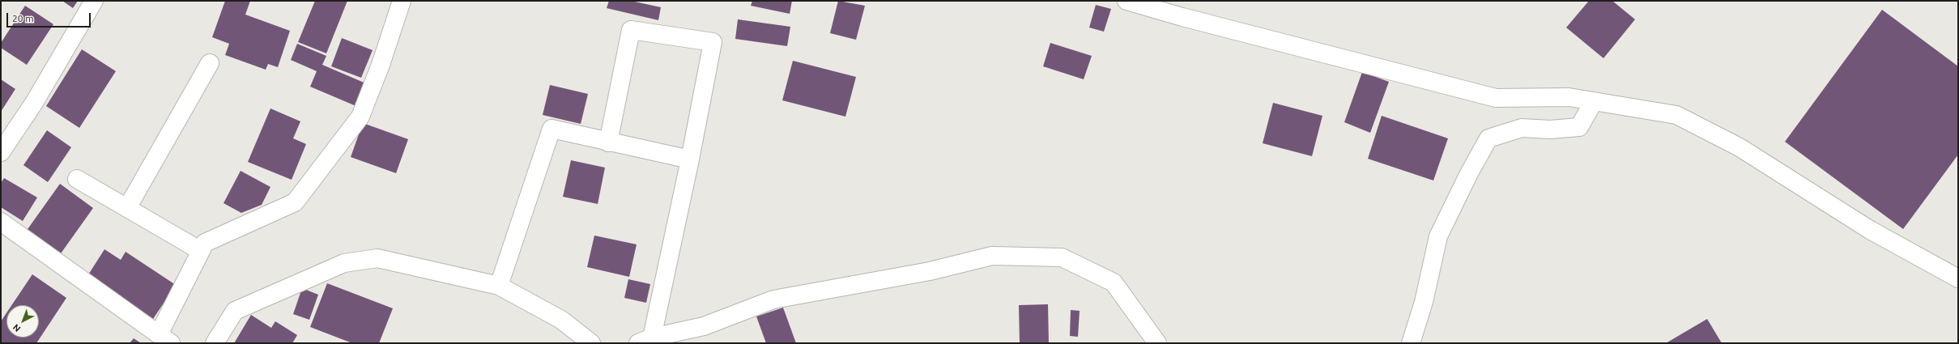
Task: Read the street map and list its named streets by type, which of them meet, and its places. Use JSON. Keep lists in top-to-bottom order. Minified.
{"scale_bar":"20 m","north":"bottom left"}
